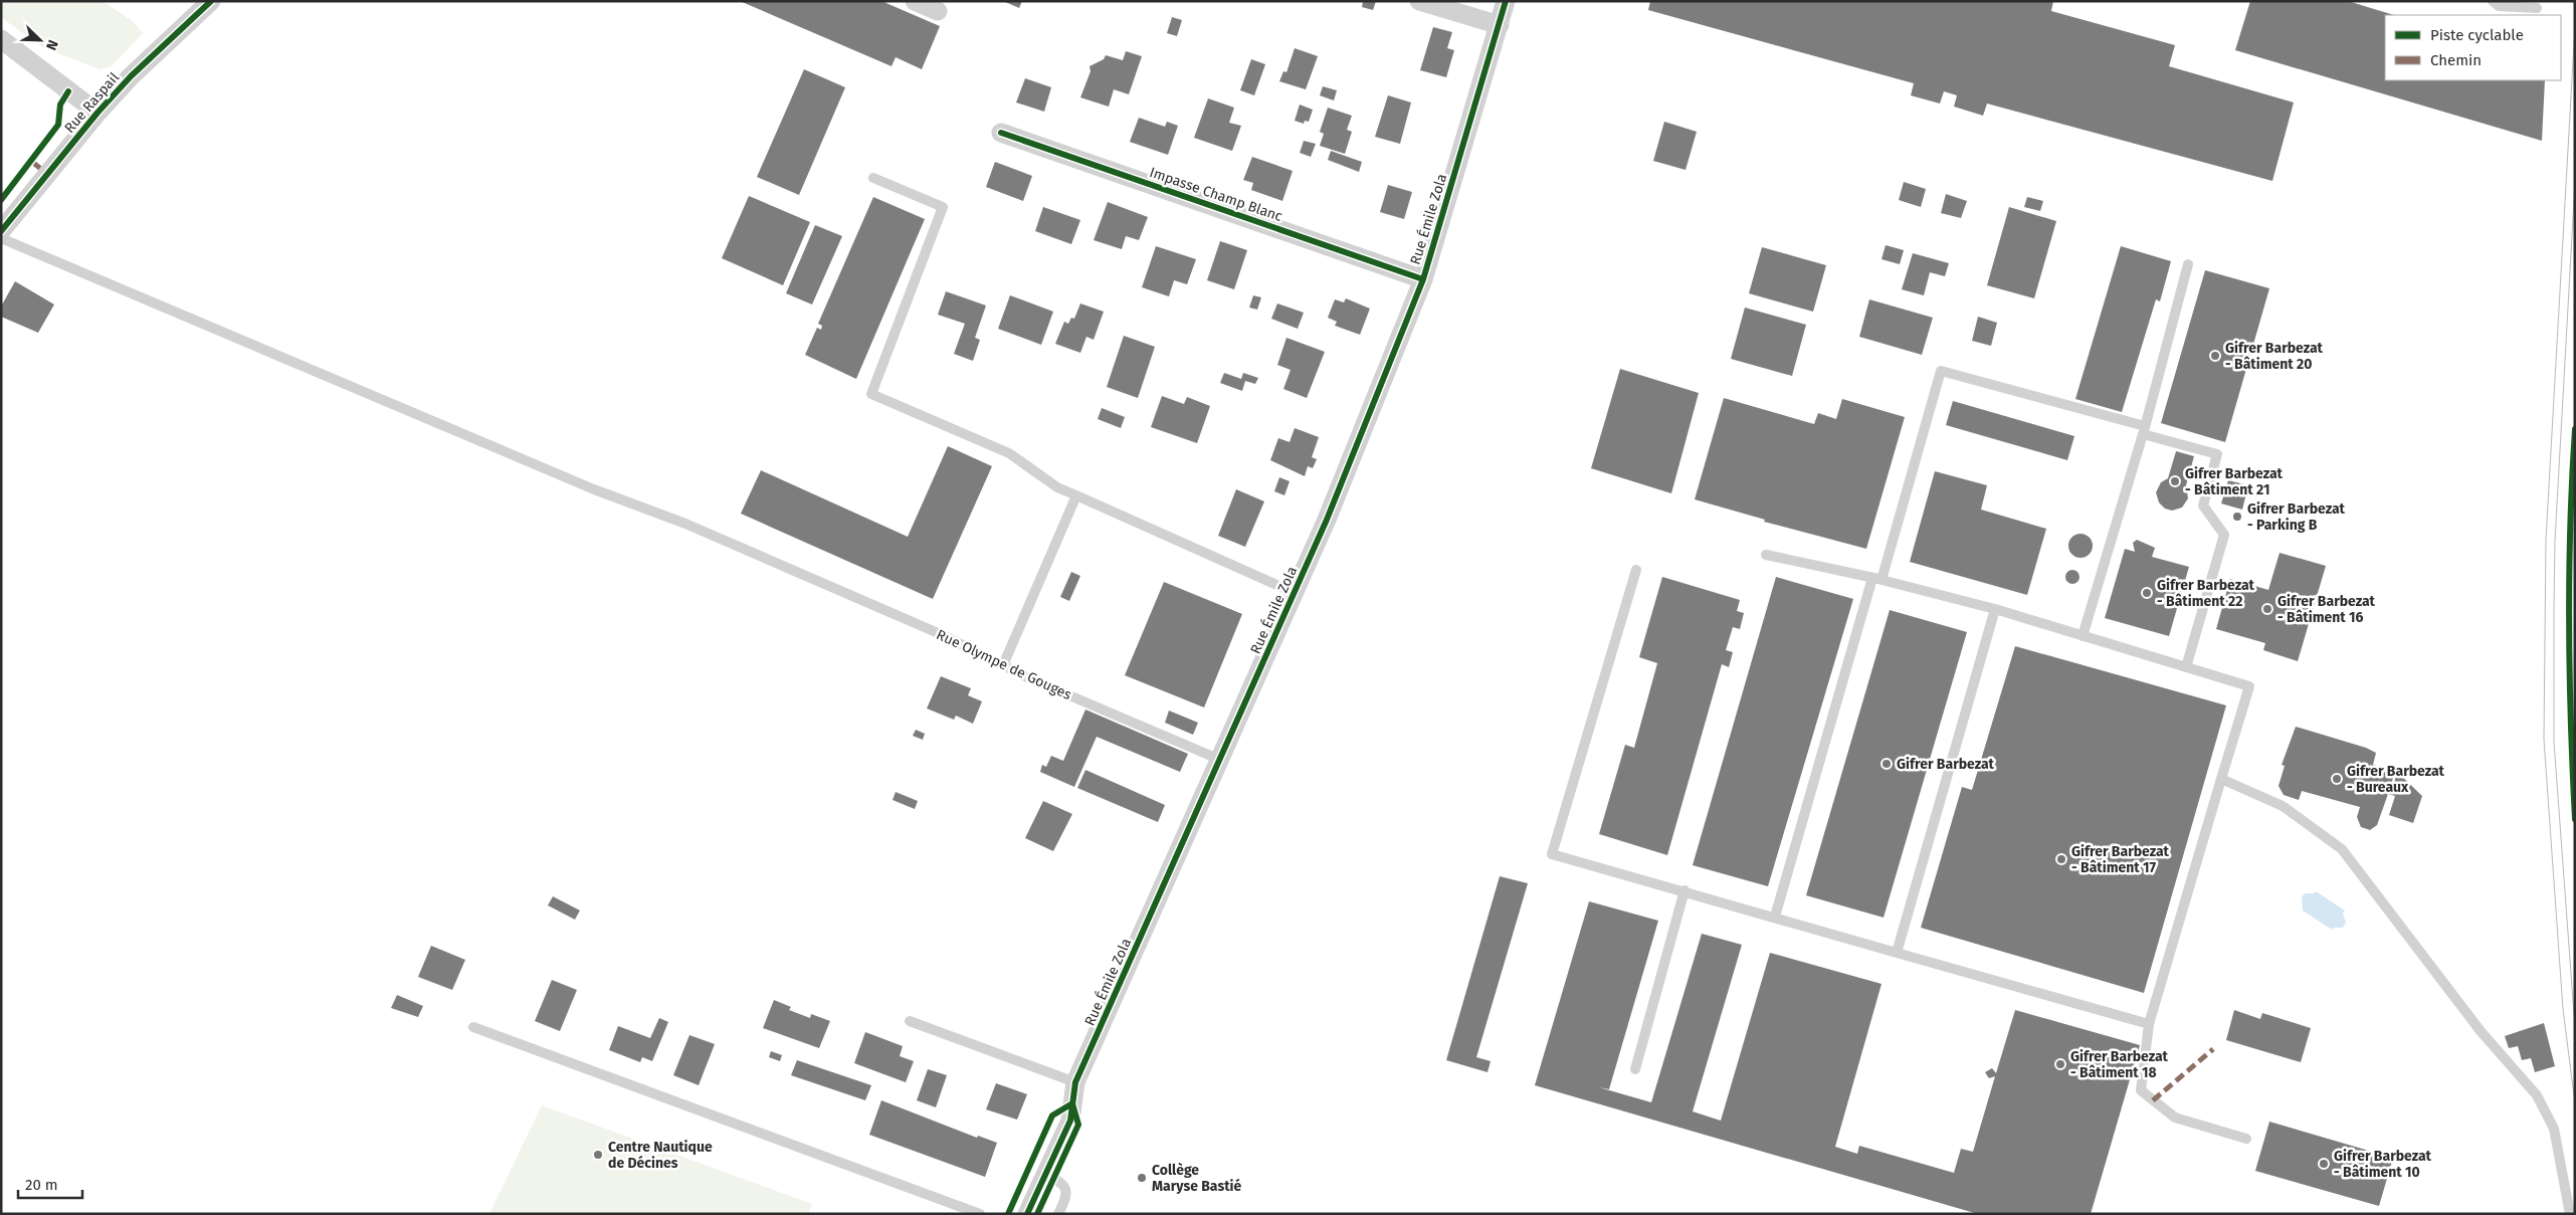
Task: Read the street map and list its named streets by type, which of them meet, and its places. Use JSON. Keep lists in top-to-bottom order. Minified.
{"streets":{"street":["Rue Raspail","Impasse Champ Blanc","Rue Émile Zola"],"lane":["Rue Olympe de Gouges"]},"crossings":[["Impasse Champ Blanc","Rue Émile Zola"],["Rue Émile Zola","Rue Olympe de Gouges"]],"places":["Gifrer Barbezat - Bâtiment 20","Gifrer Barbezat - Bâtiment 21","Gifrer Barbezat - Parking B","Gifrer Barbezat - Bâtiment 22","Gifrer Barbezat - Bâtiment 16","Gifrer Barbezat","Gifrer Barbezat - Bureaux","Gifrer Barbezat - Bâtiment 17","Gifrer Barbezat - Bâtiment 18","Centre Nautique de Décines","Gifrer Barbezat - Bâtiment 10","Collège Maryse Bastié"],"legend":["Piste cyclable","Chemin"],"scale_bar":"20 m","north":"bottom right"}
